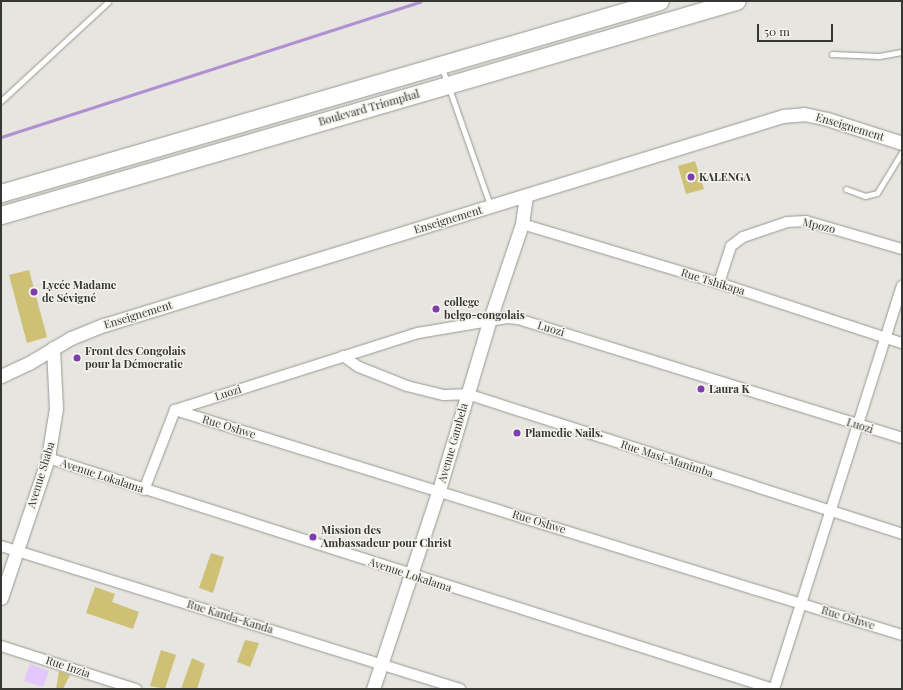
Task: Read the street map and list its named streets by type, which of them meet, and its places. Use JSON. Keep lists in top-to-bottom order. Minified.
{"streets":{"highway":["Boulevard Triomphal"],"street":["Enseignement","Mpozo","Rue Tshikapa","Luozi","Rue Oshwe","Avenue Gambela","Rue Masi-Manimba","Avenue Shaba","Avenue Lokalama","Rue Kanda-Kanda","Rue Inzia"]},"crossings":[["Enseignement","Avenue Gambela"],["Enseignement","Avenue Shaba"],["Mpozo","Rue Tshikapa"],["Rue Tshikapa","Avenue Gambela"],["Luozi","Rue Oshwe"],["Luozi","Avenue Gambela"],["Luozi","Rue Masi-Manimba"],["Rue Oshwe","Avenue Gambela"],["Avenue Gambela","Rue Masi-Manimba"],["Avenue Gambela","Avenue Lokalama"],["Avenue Gambela","Rue Kanda-Kanda"],["Avenue Shaba","Avenue Lokalama"],["Avenue Shaba","Rue Kanda-Kanda"]],"places":["KALENGA","Lycée Madame de Sévigné","college belgo-congolais","Front des Congolais pour la Démocratie","Laura K","Plamedie Nails.","Mission des Ambassadeur pour Christ"],"scale_bar":"50 m"}
